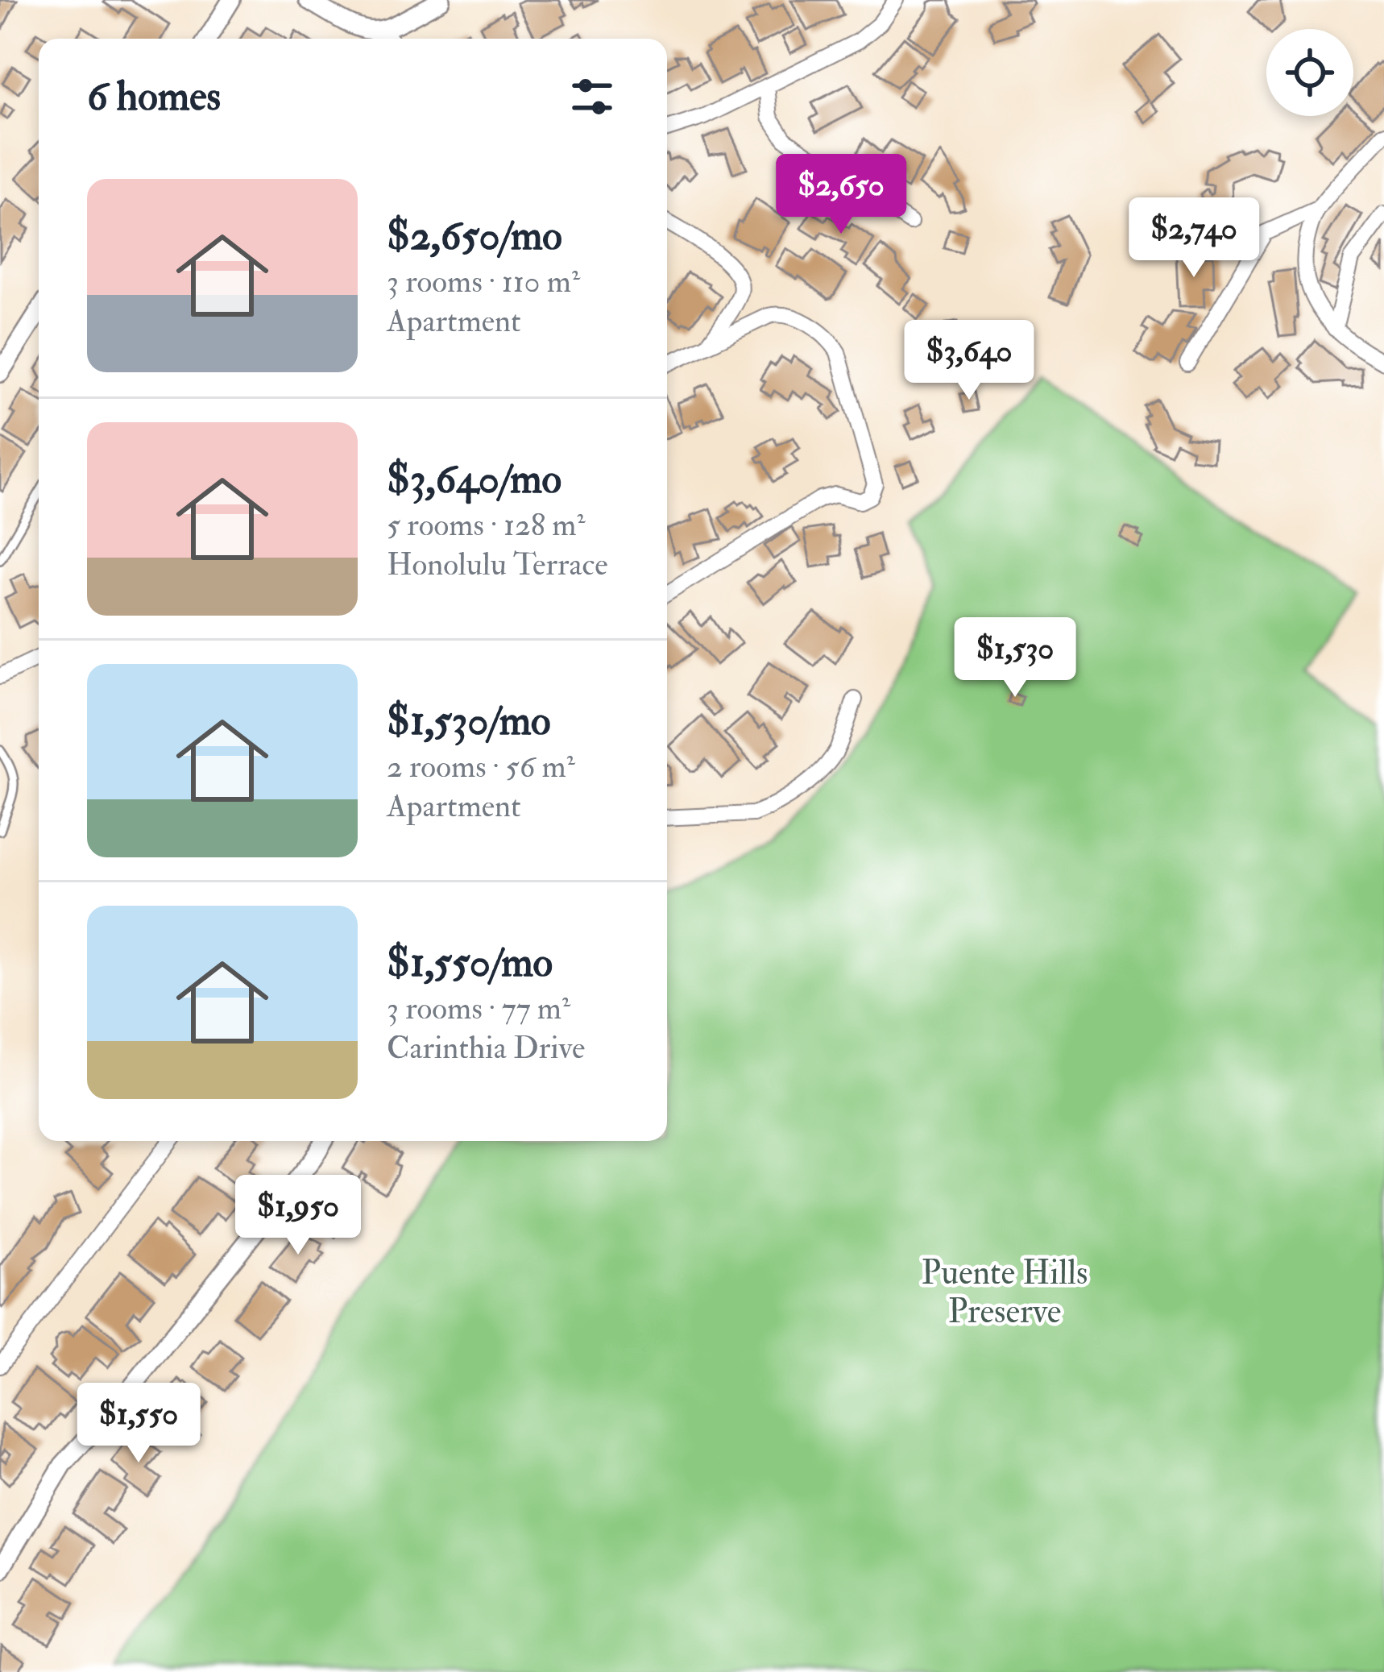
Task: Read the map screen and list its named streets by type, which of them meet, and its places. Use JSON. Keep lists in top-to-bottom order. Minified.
{"parks":["Puente Hills Preserve"],"page":{"heading":"6 homes","price":["$2,650","$2,740","$3,640","$1,530","$1,950","$1,550"],"list":[{"name":"$2,650/mo","note":"3 rooms · 110 m² · Apartment"},{"name":"$3,640/mo","note":"5 rooms · 128 m² · Honolulu Terrace"},{"name":"$1,530/mo","note":"2 rooms · 56 m² · Apartment"},{"name":"$1,550/mo","note":"3 rooms · 77 m² · Carinthia Drive"}]}}
